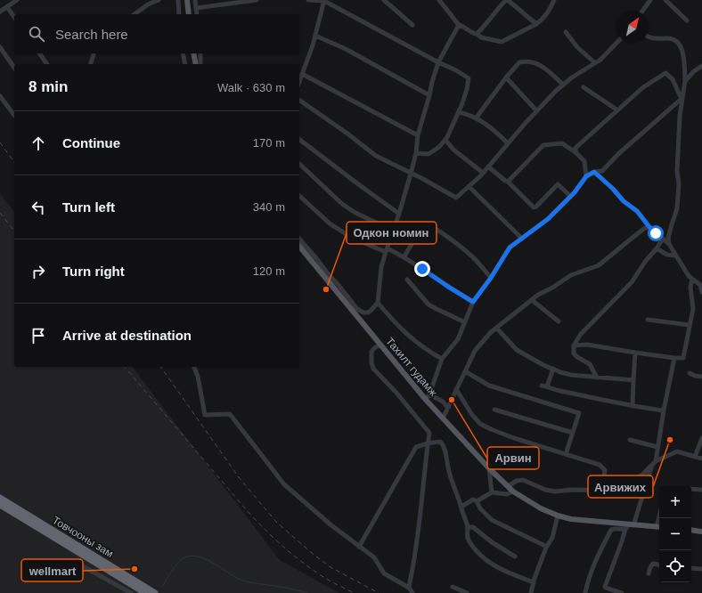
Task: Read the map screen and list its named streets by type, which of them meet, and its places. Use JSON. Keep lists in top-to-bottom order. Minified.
{"streets":{"highway":["Товчооны зам"],"main road":["Тахилт гудамж"]},"places":["Одкон номин","Арвин","Арвижих","wellmart"],"north":"top right","page":{"search":"Search here","heading":["8 min","Walk · 630 m"],"list":[["Continue","170 m"],["Turn left","340 m"],["Turn right","120 m"],"Arrive at destination"],"map_buttons":["+","−"]}}
